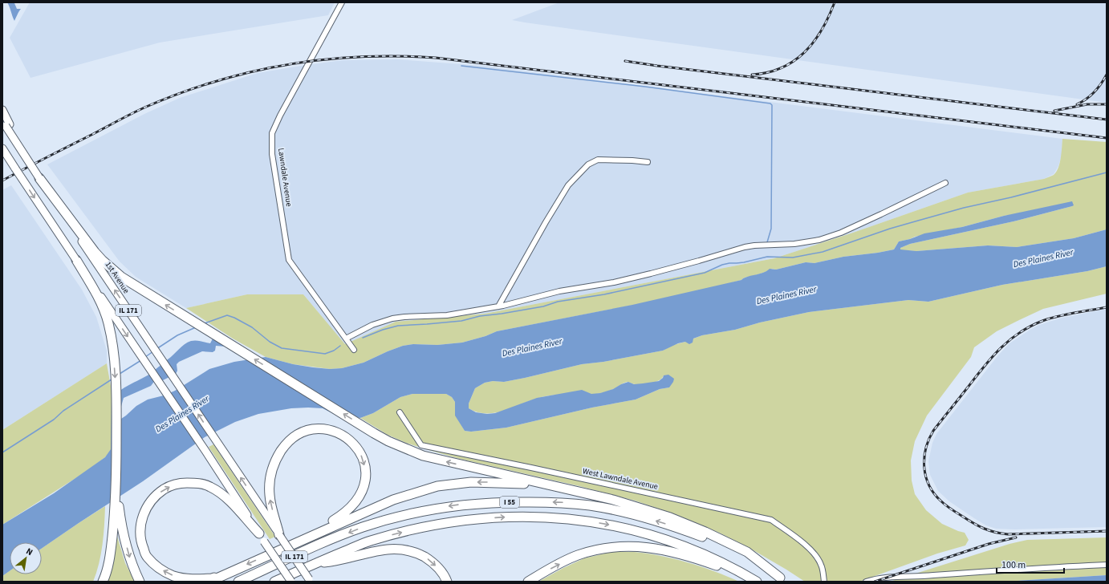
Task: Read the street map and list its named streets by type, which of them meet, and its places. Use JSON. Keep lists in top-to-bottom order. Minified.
{"streets":{"highway":["I 55"],"main road":["1st Avenue","IL 171"],"street":["Lawndale Avenue","West Lawndale Avenue"]},"crossings":[["1st Avenue","IL 171"]],"water":["Des Plaines River"],"scale_bar":"100 m","north":"top right"}
